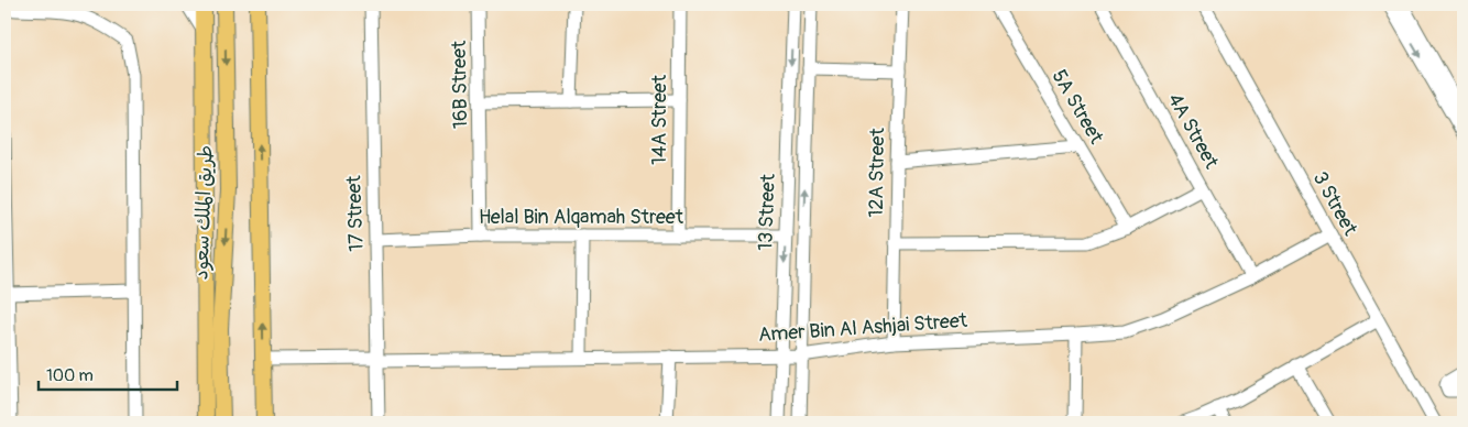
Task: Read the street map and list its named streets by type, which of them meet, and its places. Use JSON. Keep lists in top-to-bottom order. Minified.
{"streets":{"main road":["طريق الملك سعود"],"street":["16B Street","5A Street","14A Street","4A Street","12A Street","3 Street","13 Street","17 Street","Helal Bin Alqamah Street","Amer Bin Al Ashjai Street"]},"crossings":[["16B Street","Helal Bin Alqamah Street"],["14A Street","Helal Bin Alqamah Street"],["4A Street","Amer Bin Al Ashjai Street"],["12A Street","Amer Bin Al Ashjai Street"],["3 Street","Amer Bin Al Ashjai Street"],["13 Street","Helal Bin Alqamah Street"],["13 Street","Amer Bin Al Ashjai Street"],["17 Street","Helal Bin Alqamah Street"],["17 Street","Amer Bin Al Ashjai Street"]],"scale_bar":"100 m"}
